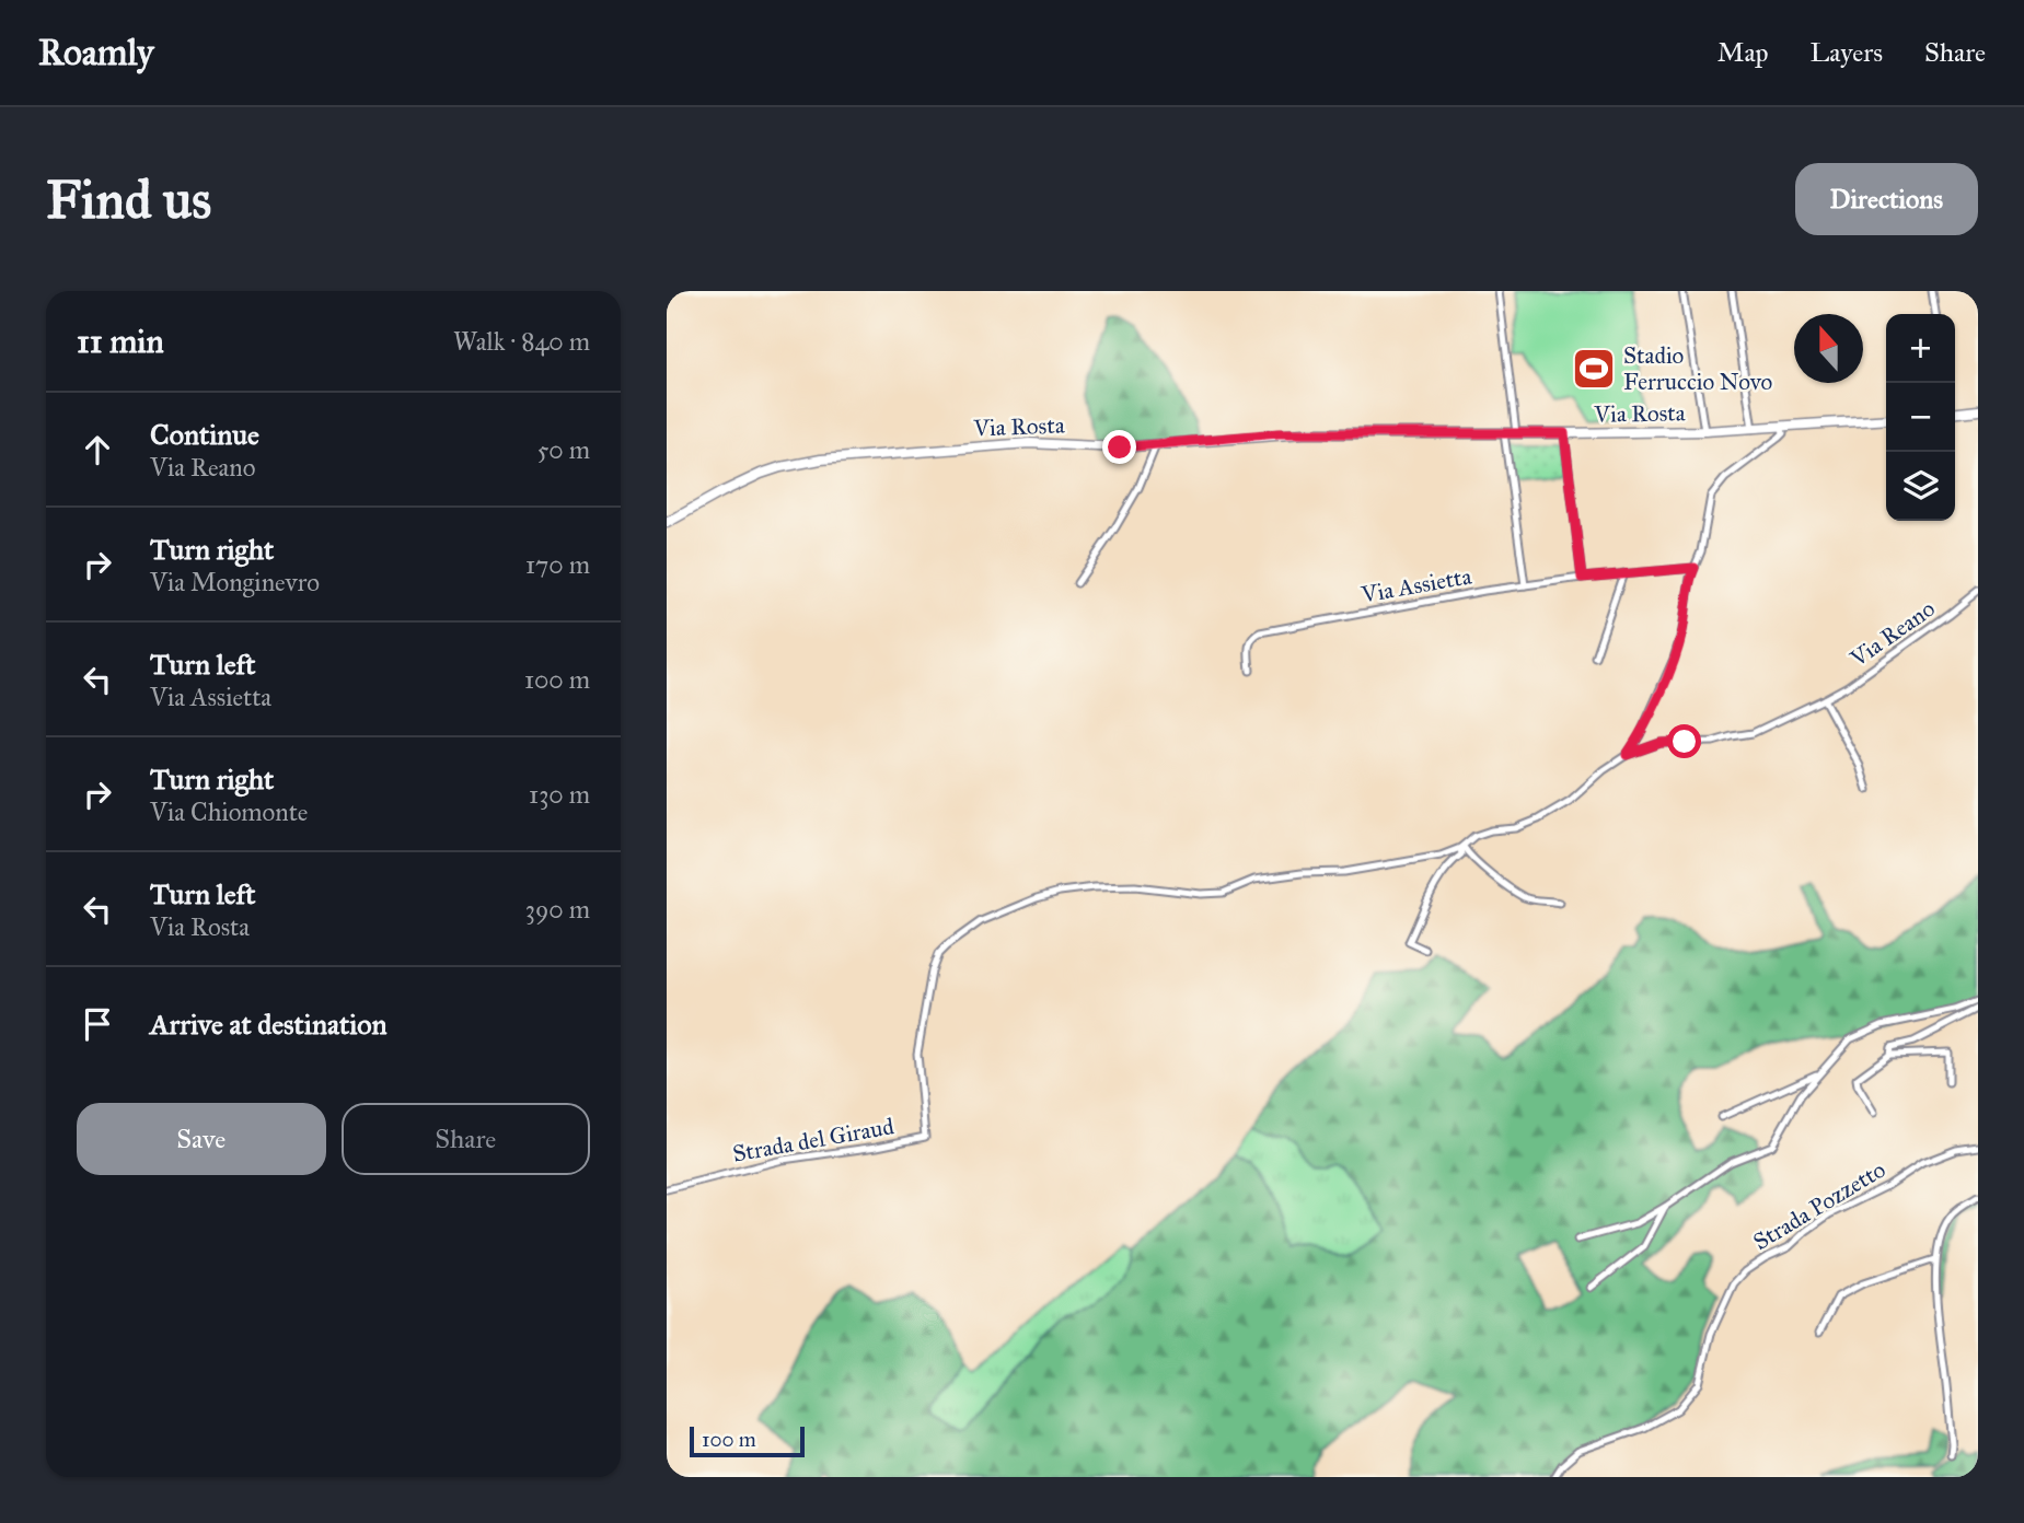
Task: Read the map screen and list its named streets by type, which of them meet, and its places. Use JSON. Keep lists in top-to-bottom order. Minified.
{"streets":{"street":["Via Rosta","Via Assietta","Via Reano","Strada del Giraud","Strada Pozzetto"]},"crossings":[["Via Reano","Strada del Giraud"]],"places":{"sports":["Stadio Ferruccio Novo"]},"scale_bar":"100 m","north":"top","page":{"header":"Roamly","nav":["Map","Layers","Share"],"buttons":["Directions",["Save","Share"]],"title":"Find us","heading":["11 min","Walk · 840 m"],"map_buttons":["+","−"],"list":[["Continue","Via Reano","50 m"],["Turn right","Via Monginevro","170 m"],["Turn left","Via Assietta","100 m"],["Turn right","Via Chiomonte","130 m"],["Turn left","Via Rosta","390 m"],"Arrive at destination"],"scale":"100 m"}}
